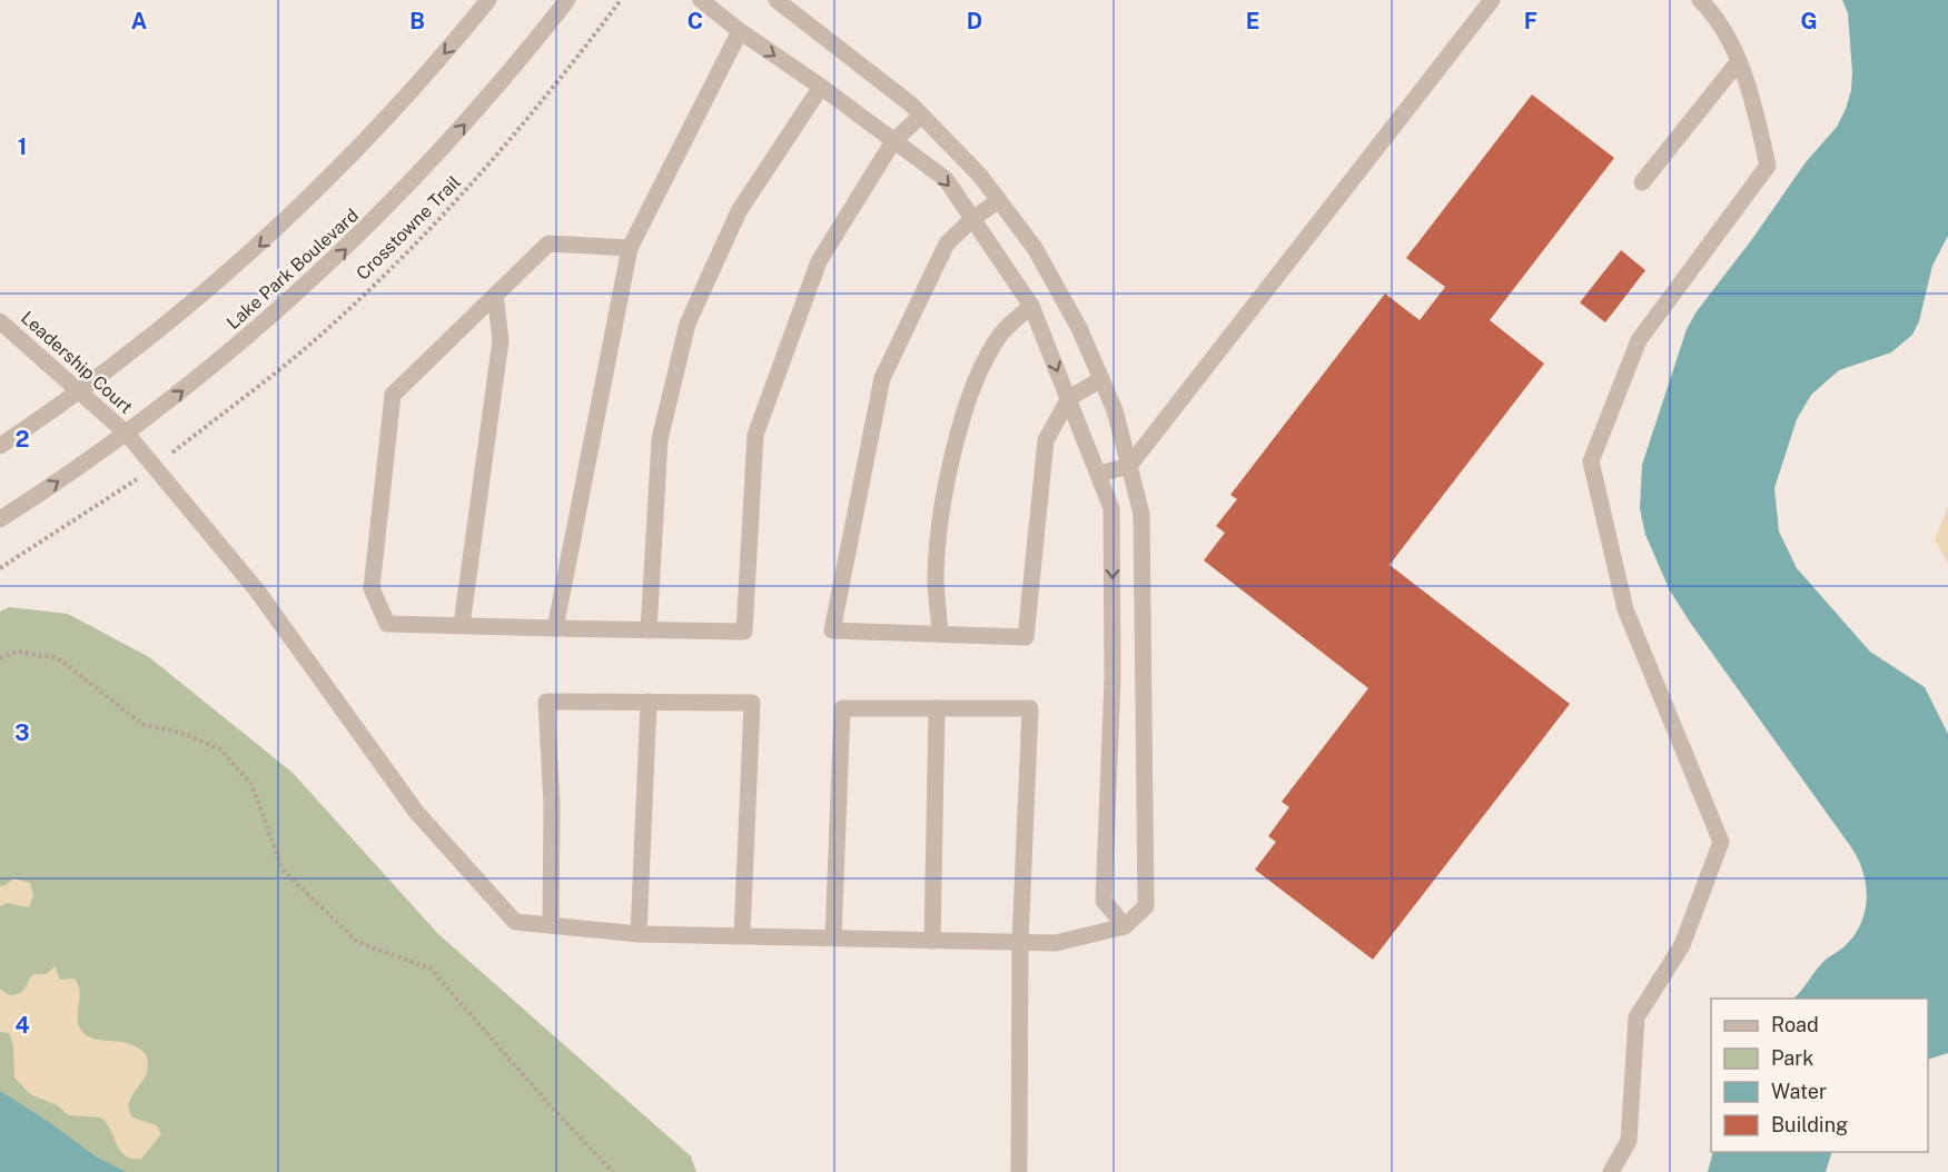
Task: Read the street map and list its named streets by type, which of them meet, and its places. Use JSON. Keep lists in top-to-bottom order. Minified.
{"streets":{"street":["Lake Park Boulevard","Leadership Court"],"path":["Crosstowne Trail"]},"crossings":[["Lake Park Boulevard","Leadership Court"]],"legend":["Road","Park","Water","Building"],"grid":{"columns":["A","B","C","D","E","F","G"],"rows":["1","2","3","4"]}}
